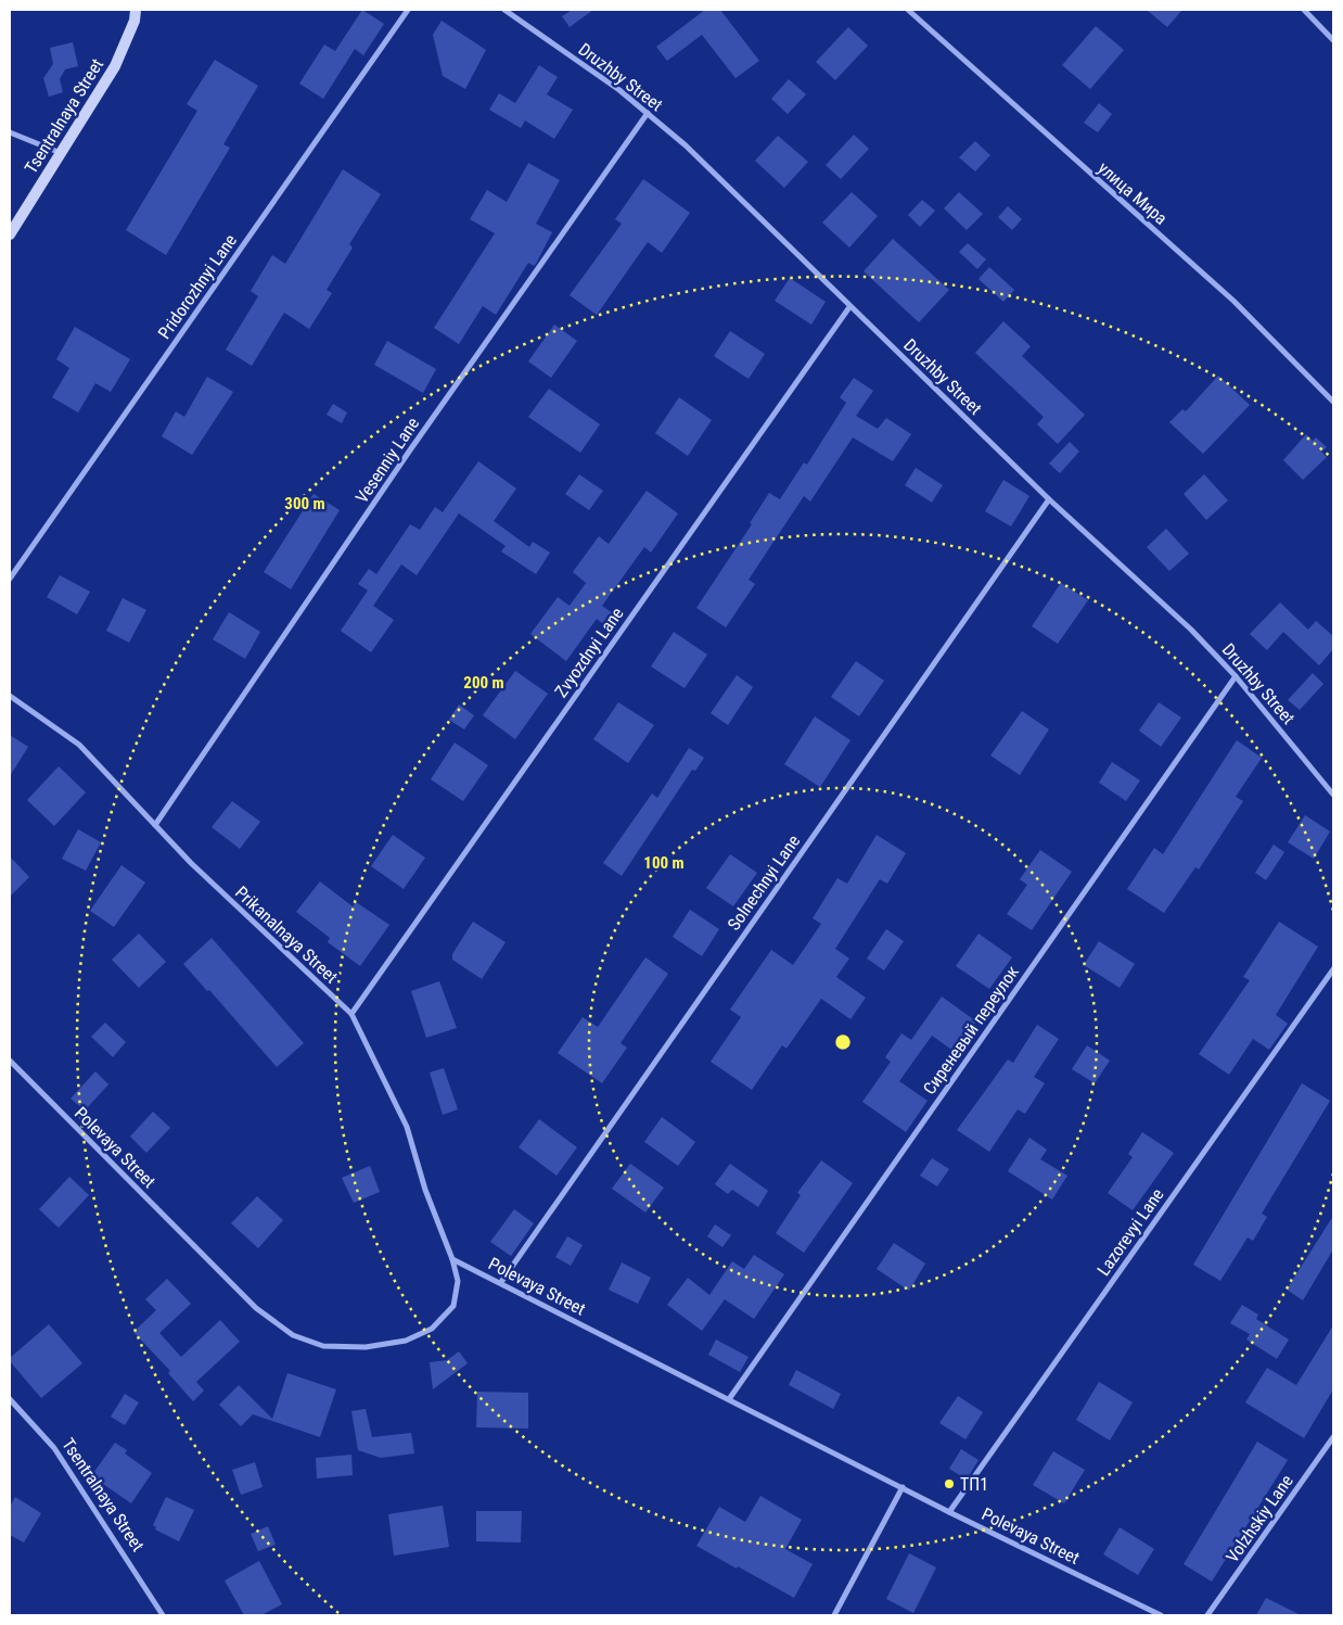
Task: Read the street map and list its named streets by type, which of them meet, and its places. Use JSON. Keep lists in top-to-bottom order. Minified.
{"streets":{"street":["Druzhby Street","Tsentralnaya Street","улица Мира","Pridorozhnyi Lane","Vesenniy Lane","Zvyozdnyi Lane","Solnechnyi Lane","Prikanalnaya Street","Сиреневый переулок","Polevaya Street","Lazorevyi Lane","Volzhskiy Lane"]},"crossings":[["Druzhby Street","Vesenniy Lane"],["Druzhby Street","Zvyozdnyi Lane"],["Druzhby Street","Solnechnyi Lane"],["Druzhby Street","Сиреневый переулок"],["Vesenniy Lane","Prikanalnaya Street"],["Zvyozdnyi Lane","Prikanalnaya Street"],["Solnechnyi Lane","Polevaya Street"],["Prikanalnaya Street","Polevaya Street"],["Сиреневый переулок","Polevaya Street"],["Polevaya Street","Lazorevyi Lane"]],"places":["ТП1"],"rings":["300 m","200 m","100 m"]}
